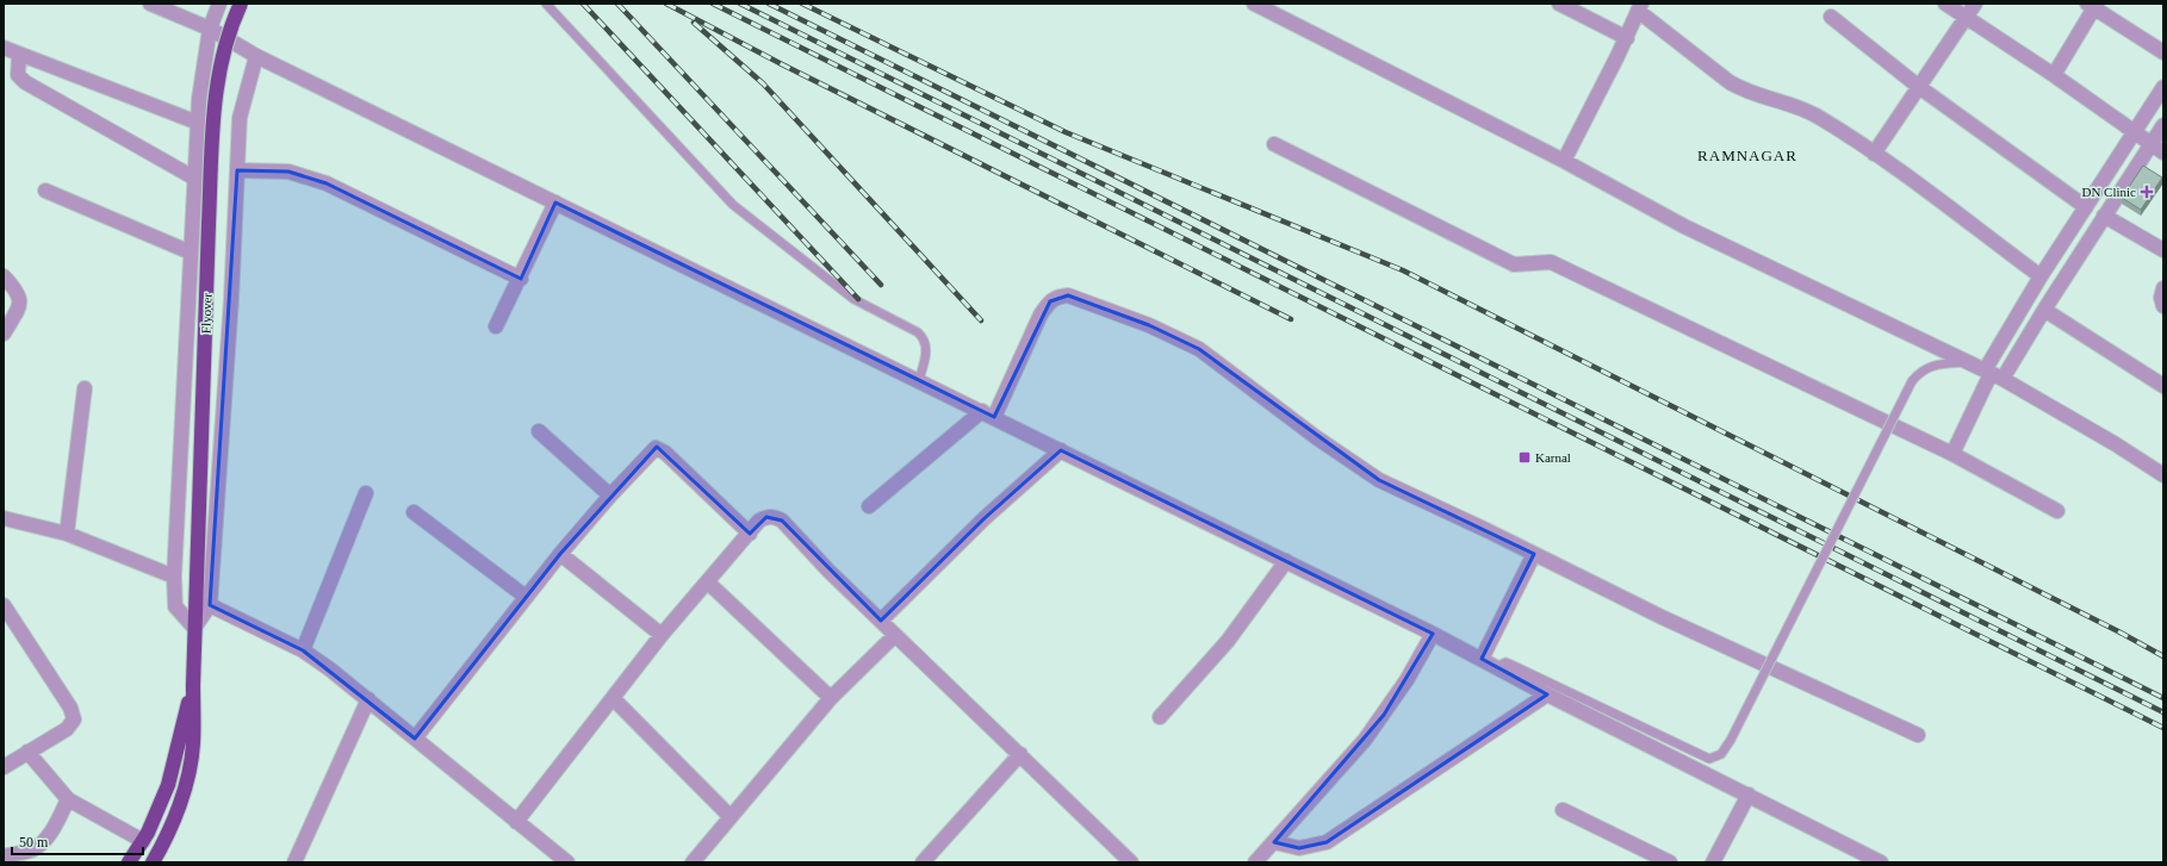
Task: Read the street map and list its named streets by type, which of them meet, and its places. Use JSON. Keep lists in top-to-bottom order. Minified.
{"streets":{"highway":["Flyover"]},"districts":["RAMNAGAR"],"places":{"health":["DN Clinic"],"transit":["Karnal"]},"scale_bar":"50 m"}
